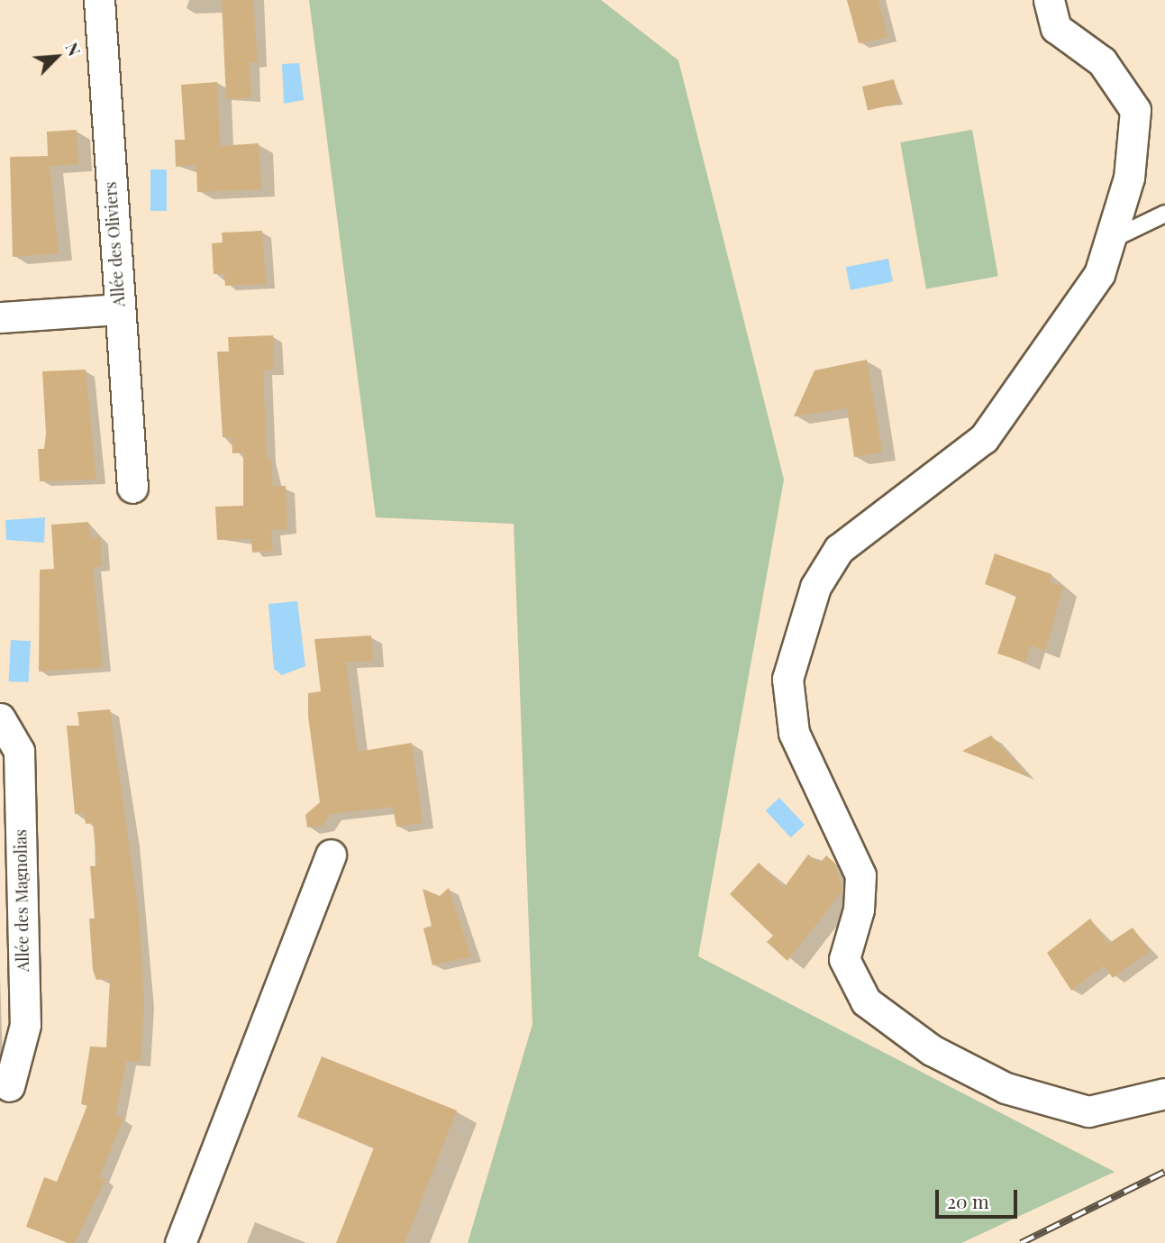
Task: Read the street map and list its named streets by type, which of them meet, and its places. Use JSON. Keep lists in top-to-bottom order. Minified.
{"streets":{"street":["Allée des Oliviers","Allée des Magnolias"]},"scale_bar":"20 m","north":"top right"}
